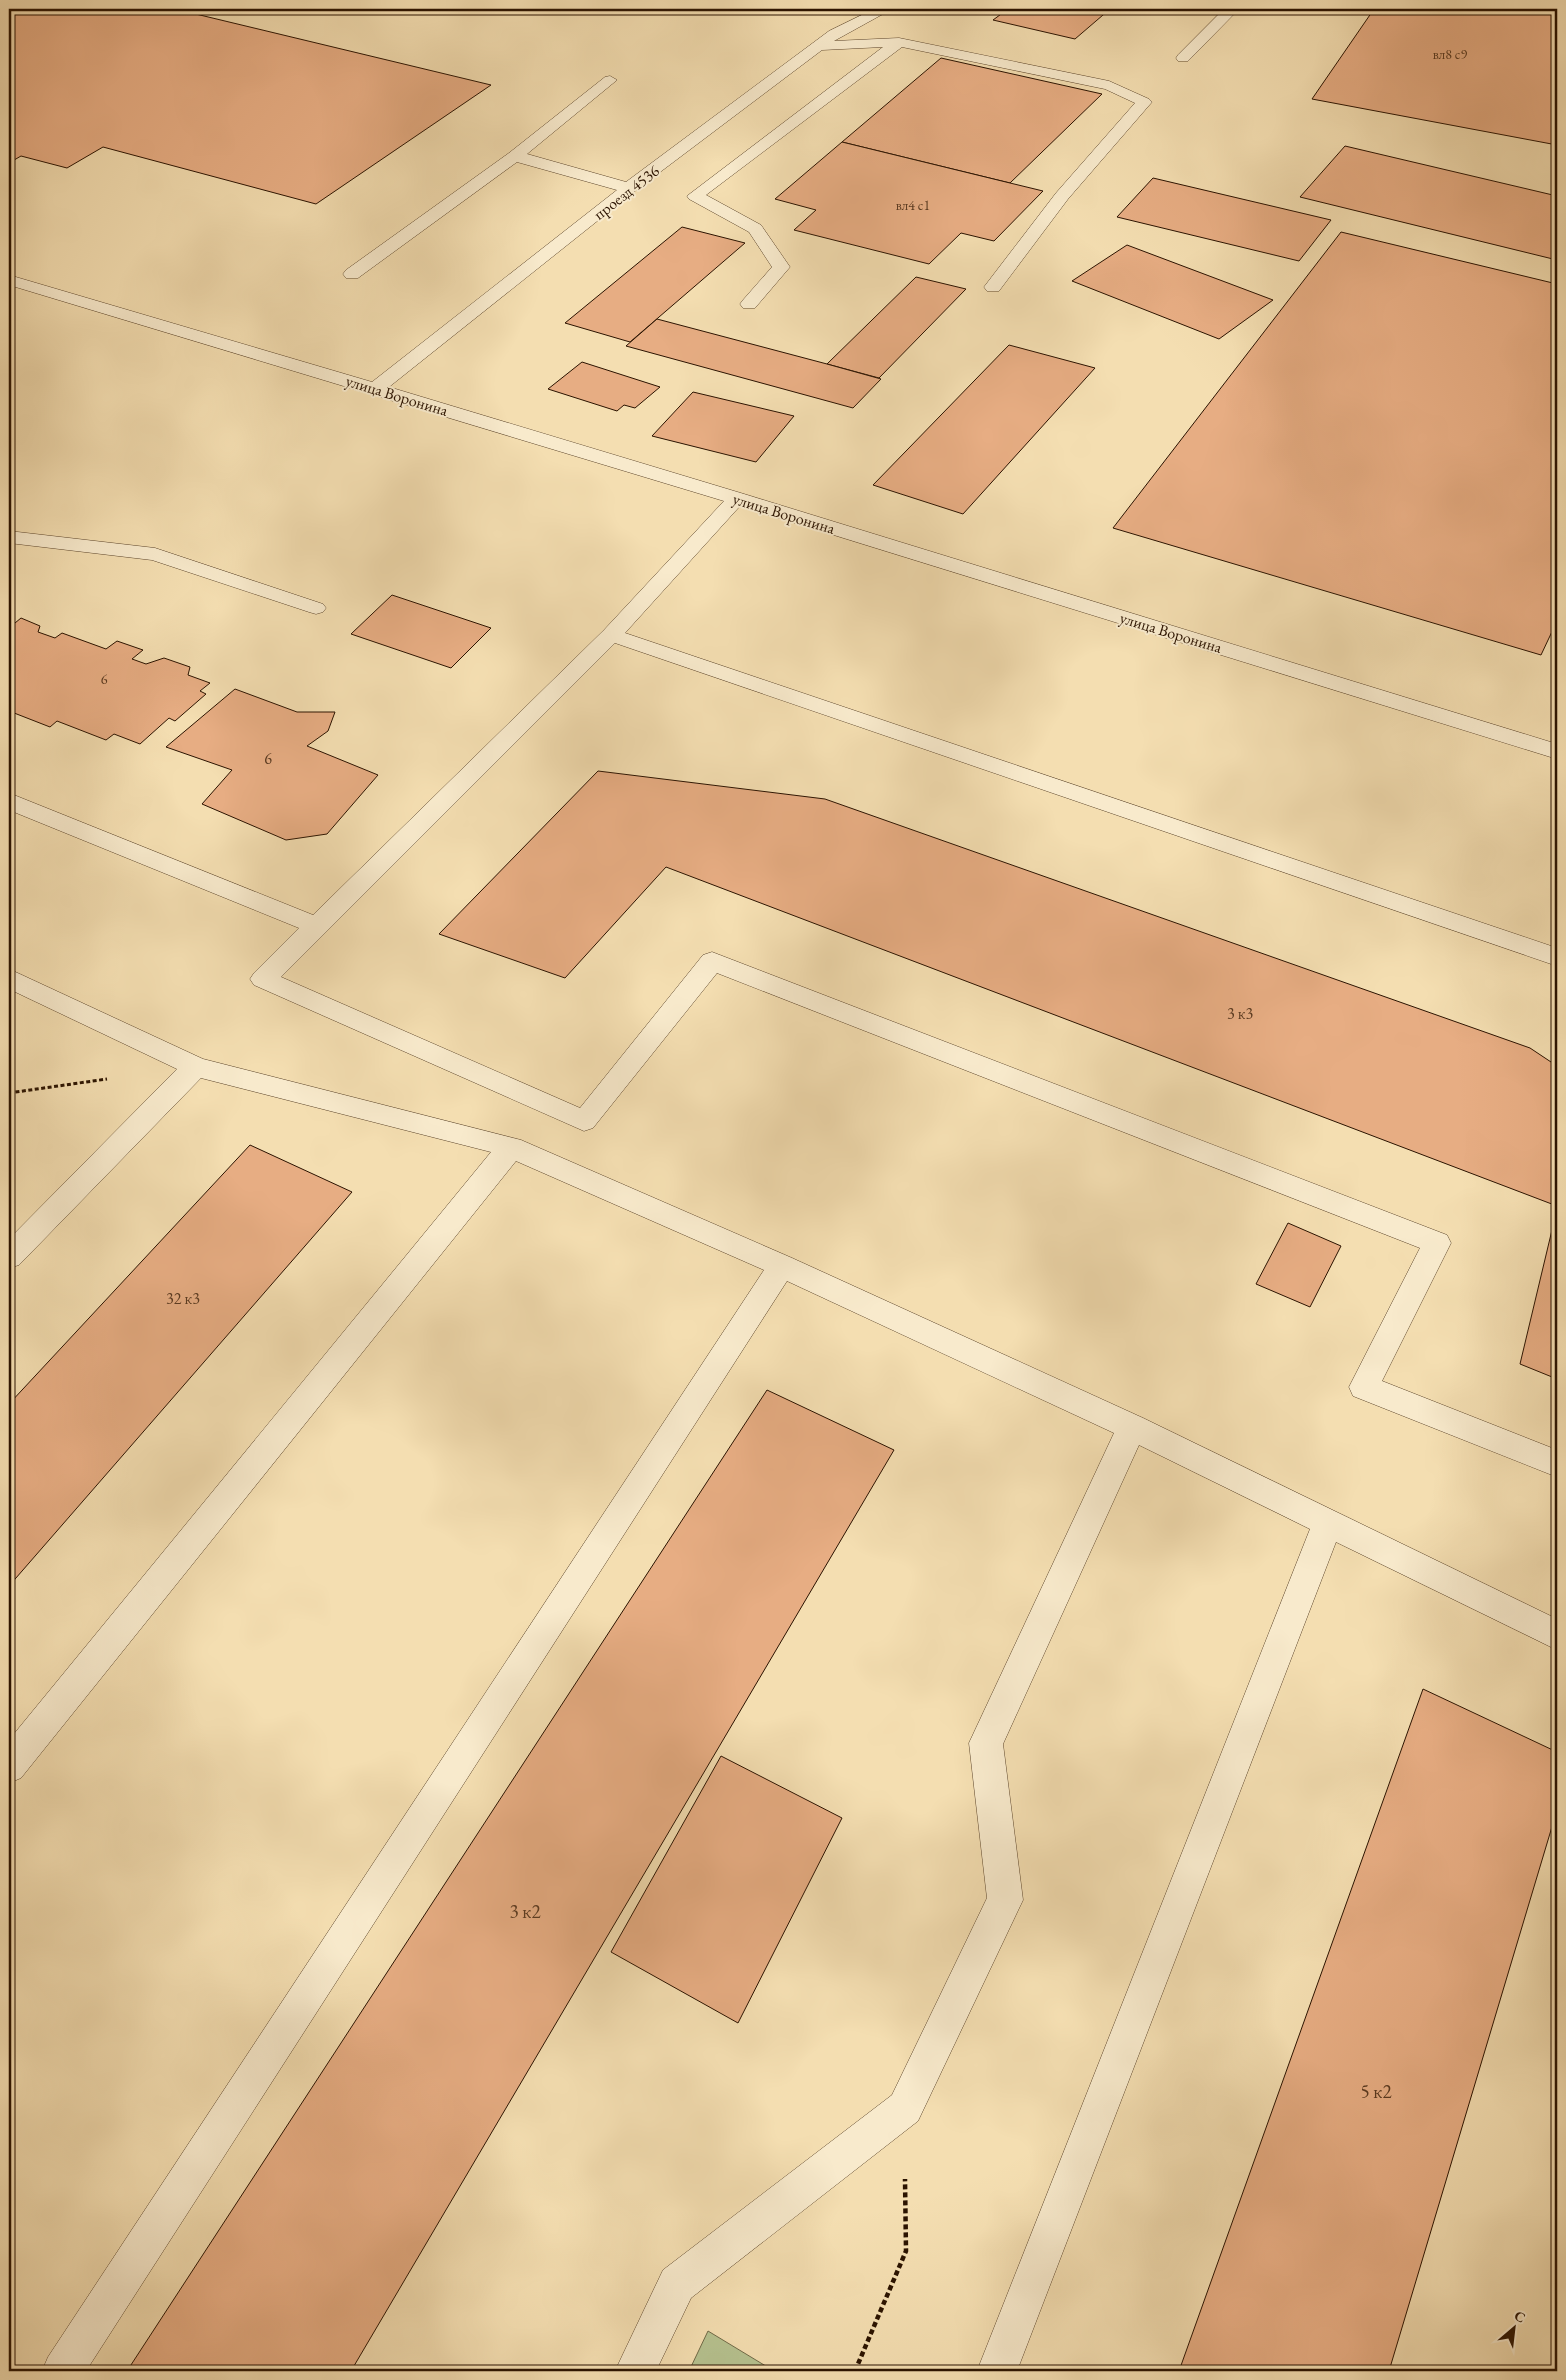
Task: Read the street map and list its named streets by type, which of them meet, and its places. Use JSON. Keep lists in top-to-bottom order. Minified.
{"streets":{"street":["проезд 4536","улица Воронина"]},"crossings":[["проезд 4536","улица Воронина"]],"house_numbers":["вл8 с9","вл4 с1","6","6","3 к3","32 к3","3 к2","5 к2"],"north":"top right"}
